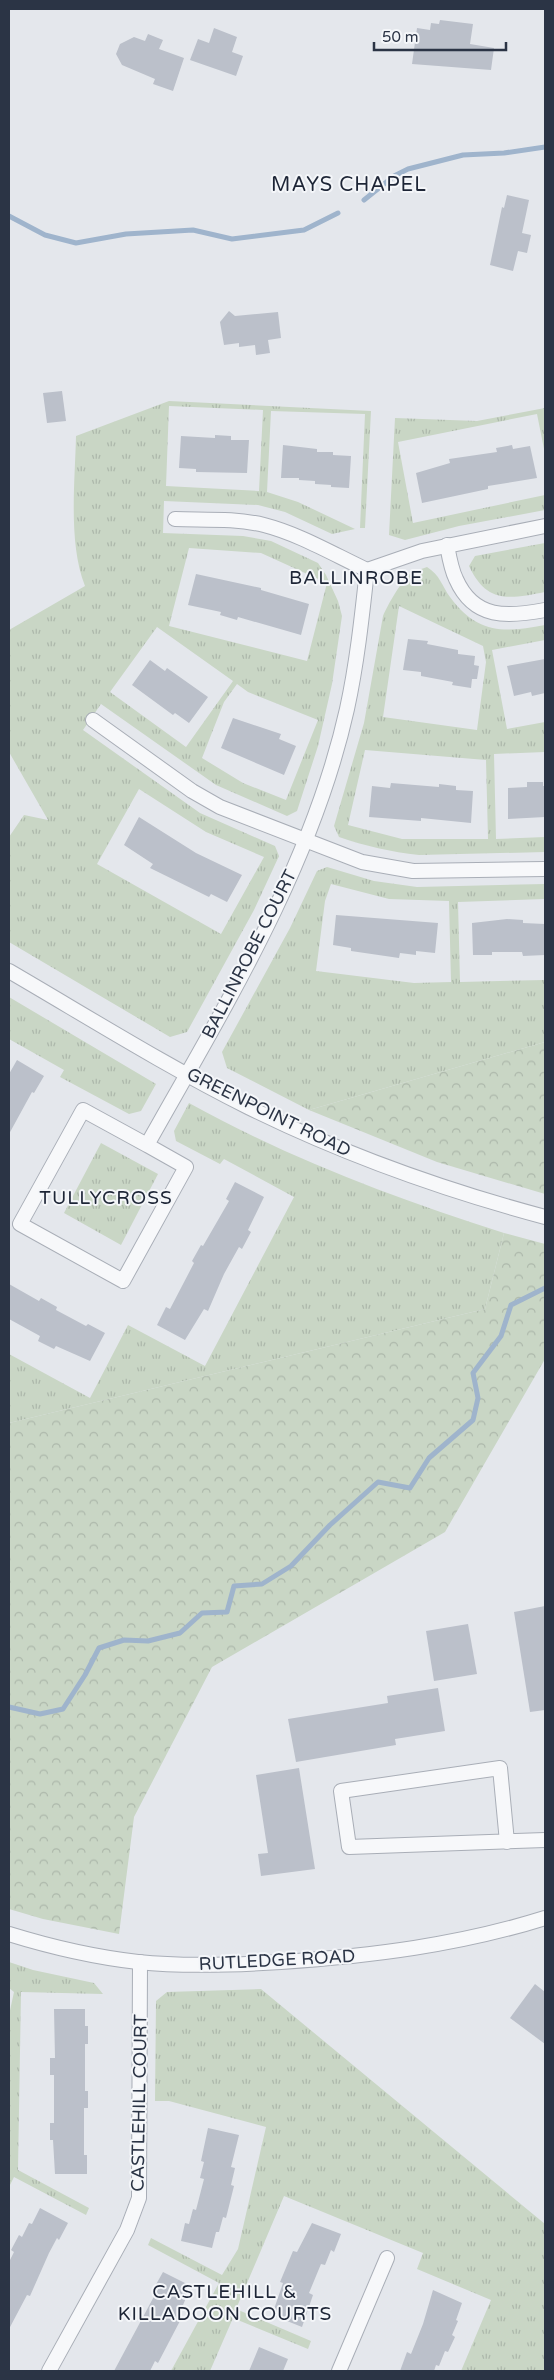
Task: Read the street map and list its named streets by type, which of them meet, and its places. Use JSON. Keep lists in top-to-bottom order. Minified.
{"streets":{"street":["BALLINROBE COURT","GREENPOINT ROAD","RUTLEDGE ROAD","CASTLEHILL COURT"]},"crossings":[["BALLINROBE COURT","GREENPOINT ROAD"],["RUTLEDGE ROAD","CASTLEHILL COURT"]],"districts":["MAYS CHAPEL","BALLINROBE","TULLYCROSS","CASTLEHILL & KILLADOON COURTS"],"scale_bar":"50 m"}
